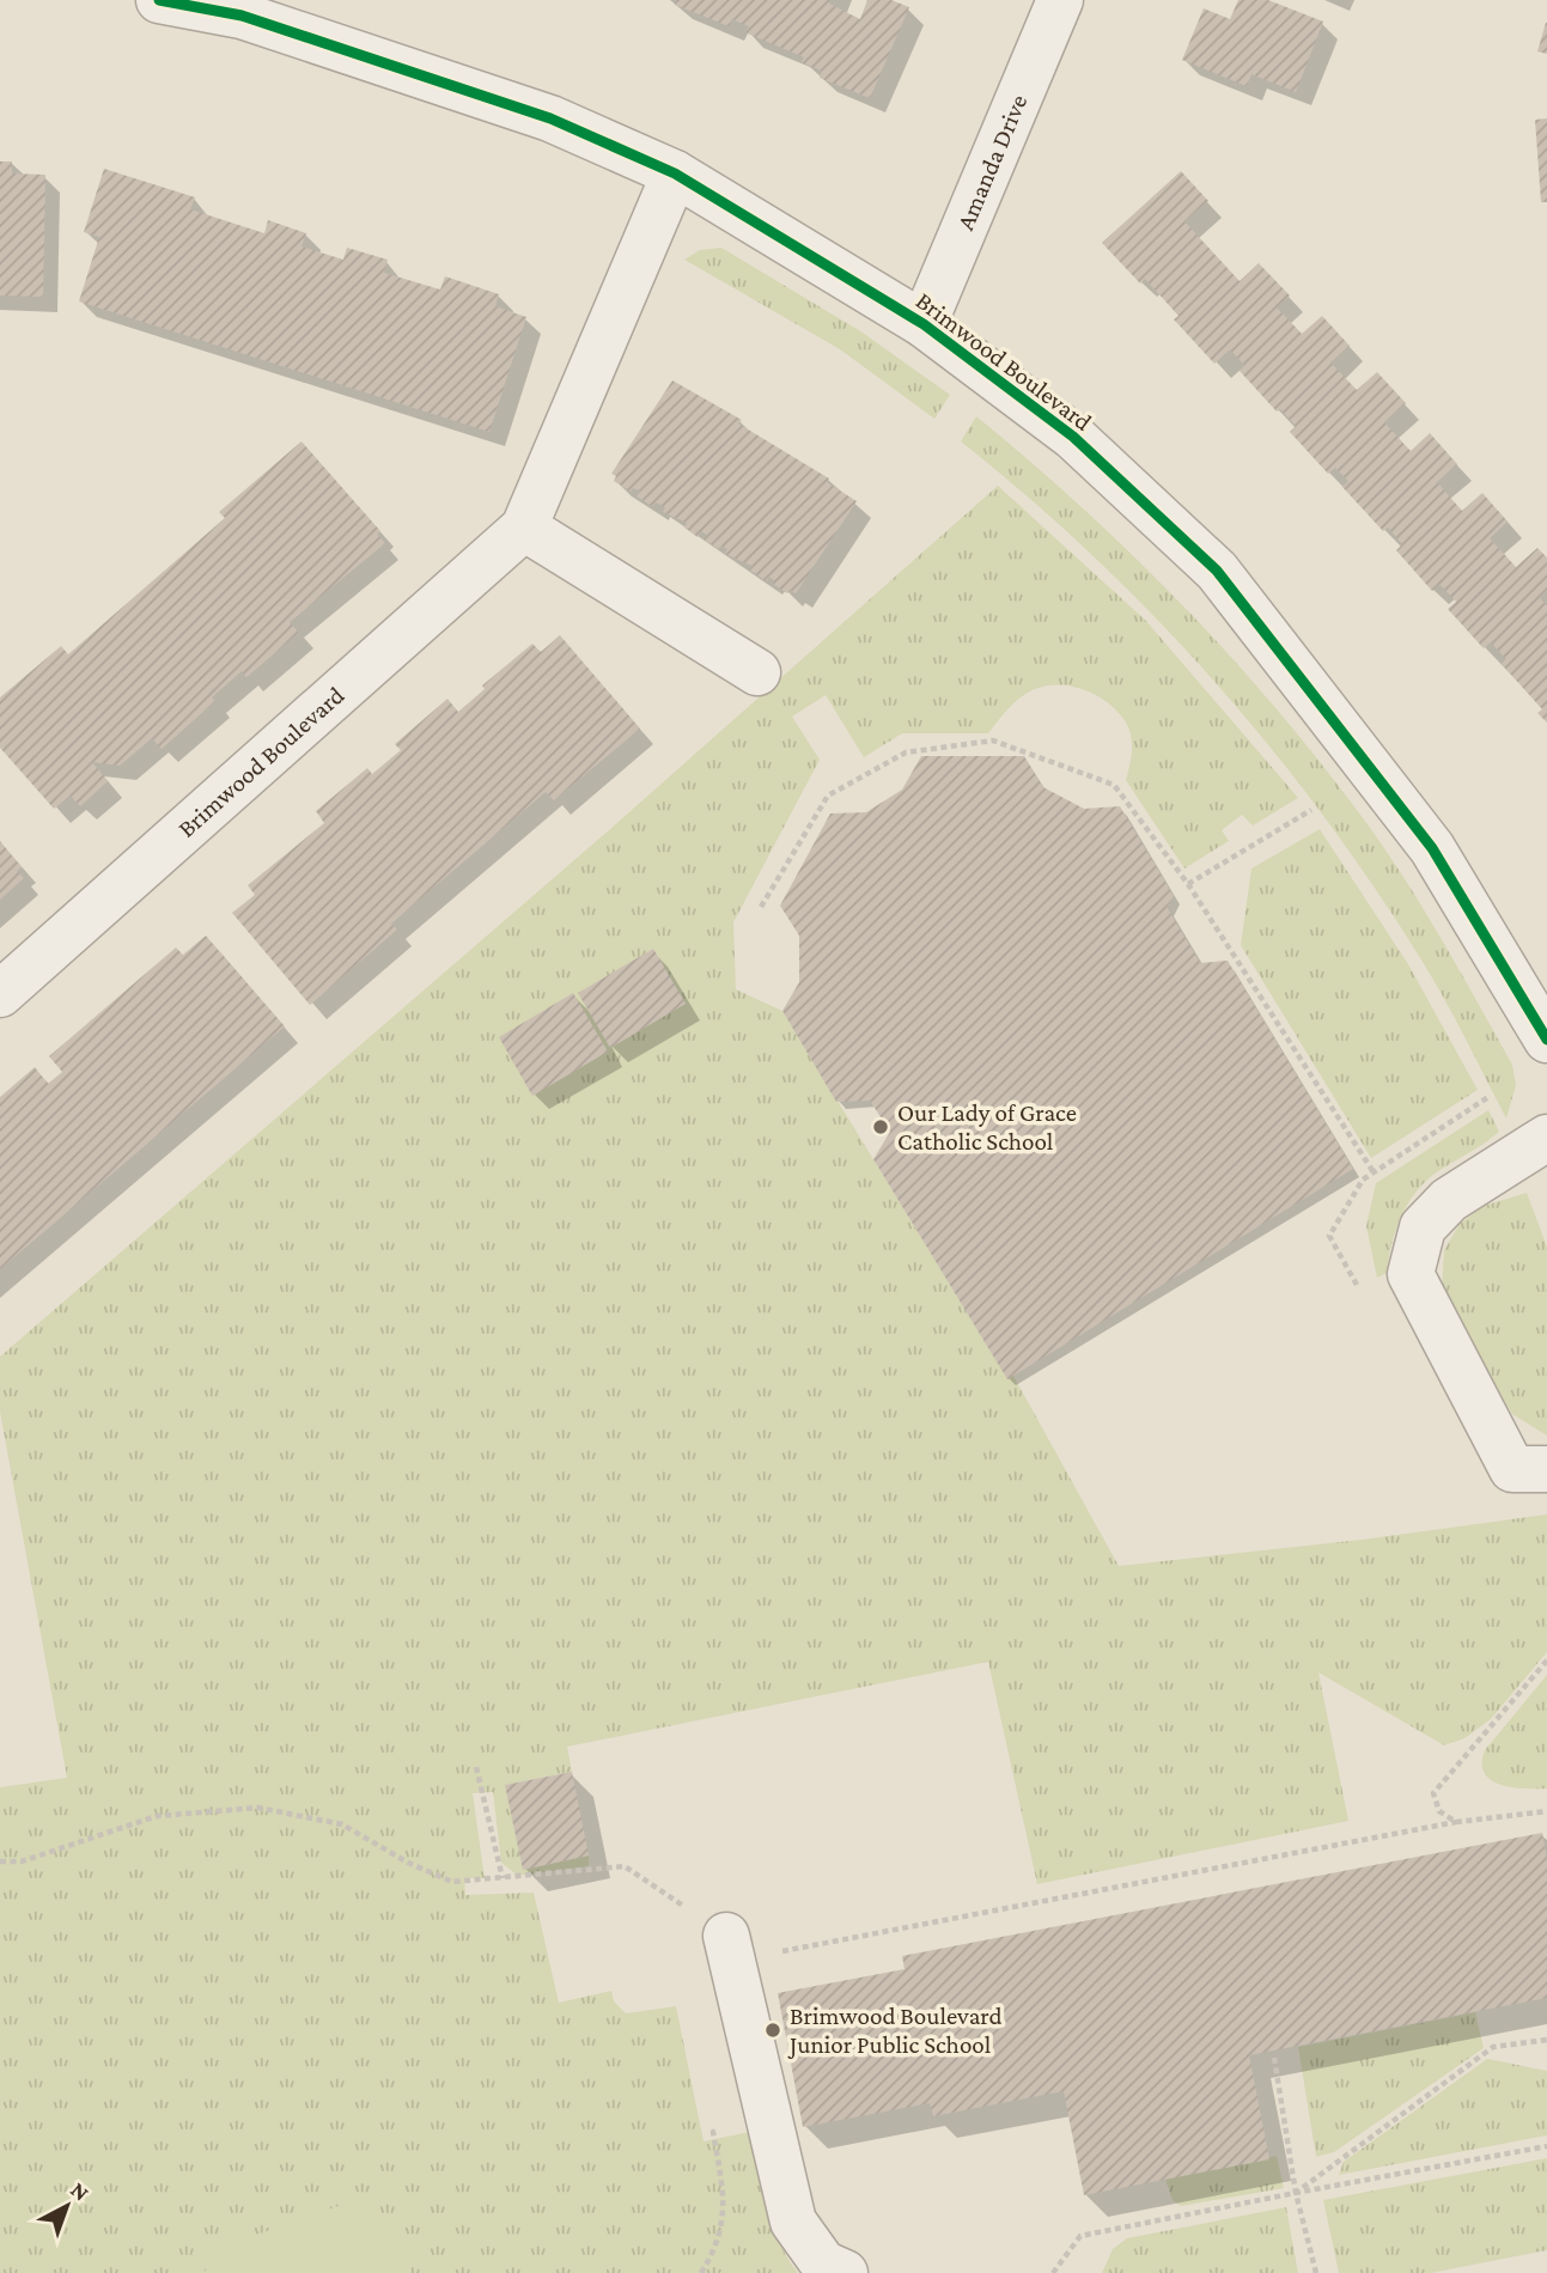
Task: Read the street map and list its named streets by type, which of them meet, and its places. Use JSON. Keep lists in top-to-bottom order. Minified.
{"streets":{"street":["Amanda Drive","Brimwood Boulevard"]},"crossings":[["Amanda Drive","Brimwood Boulevard"]],"places":["Our Lady of Grace Catholic School","Brimwood Boulevard Junior Public School"],"north":"top right"}
